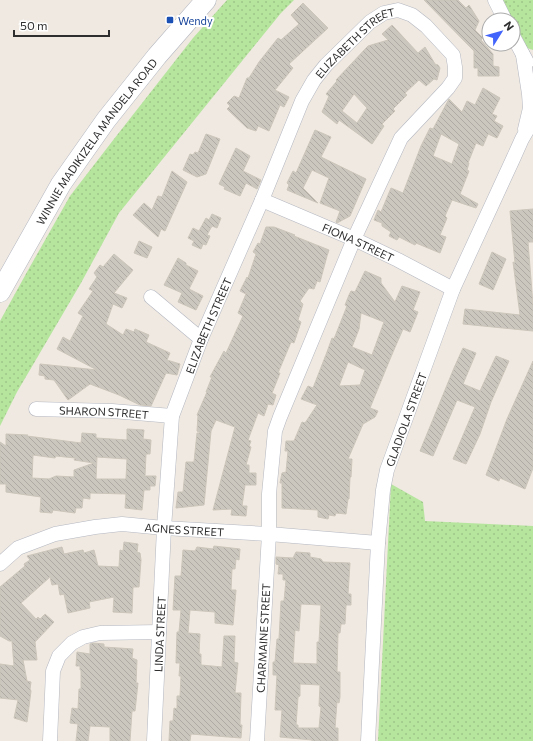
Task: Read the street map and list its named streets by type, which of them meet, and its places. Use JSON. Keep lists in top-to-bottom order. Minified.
{"streets":{"main road":["WINNIE MADIKIZELA MANDELA ROAD"],"street":["ELIZABETH STREET","FIONA STREET","SHARON STREET","GLADIOLA STREET","AGNES STREET","LINDA STREET","CHARMAINE STREET"]},"crossings":[["ELIZABETH STREET","FIONA STREET"],["ELIZABETH STREET","SHARON STREET"],["ELIZABETH STREET","AGNES STREET"],["ELIZABETH STREET","LINDA STREET"],["ELIZABETH STREET","CHARMAINE STREET"],["FIONA STREET","GLADIOLA STREET"],["GLADIOLA STREET","AGNES STREET"],["AGNES STREET","LINDA STREET"],["AGNES STREET","CHARMAINE STREET"]],"places":{"transit":["Wendy"]},"scale_bar":"50 m","north":"top right"}
